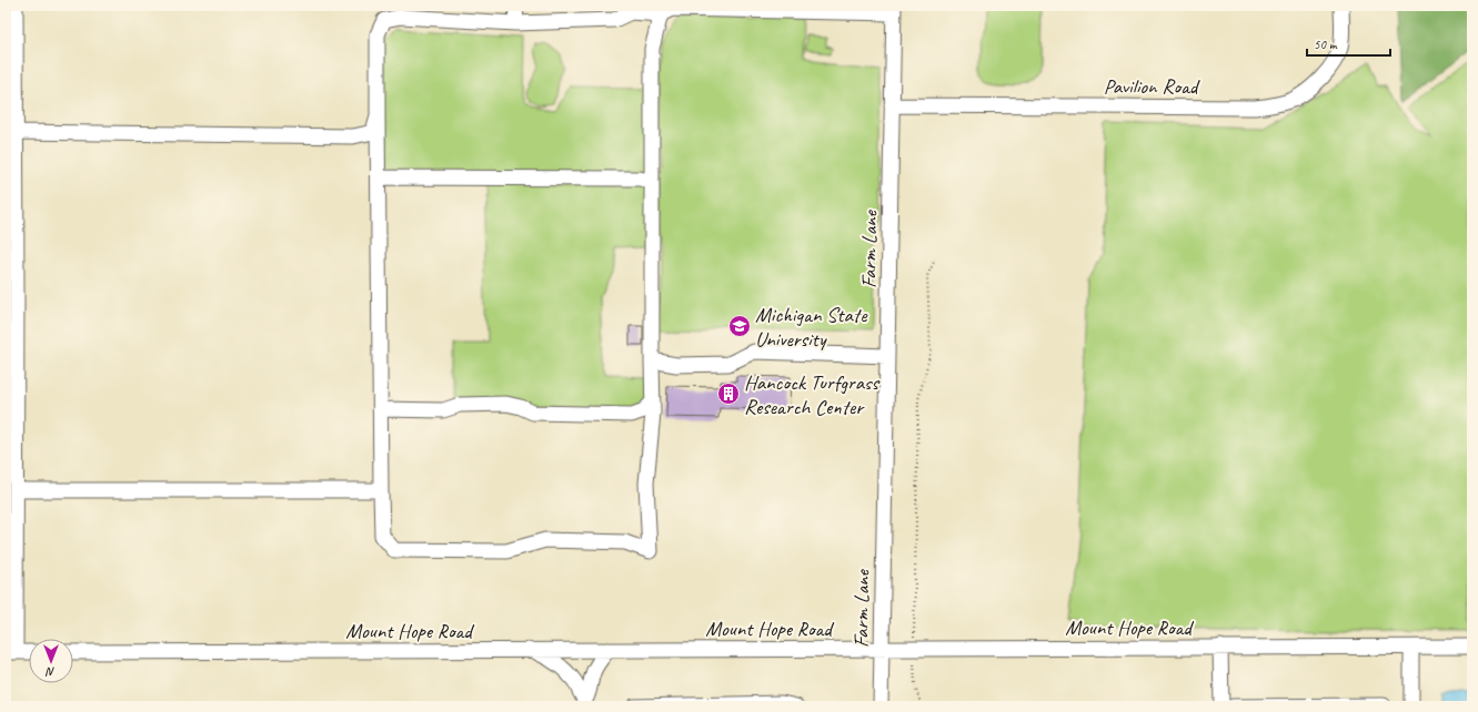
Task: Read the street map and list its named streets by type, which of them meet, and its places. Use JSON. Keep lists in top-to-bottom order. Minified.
{"streets":{"street":["Pavilion Road","Farm Lane","Mount Hope Road"]},"crossings":[["Pavilion Road","Farm Lane"],["Farm Lane","Mount Hope Road"]],"places":{"school or university":["Michigan State University"],"building":["Hancock Turfgrass Research Center"]},"scale_bar":"50 m","north":"bottom"}
